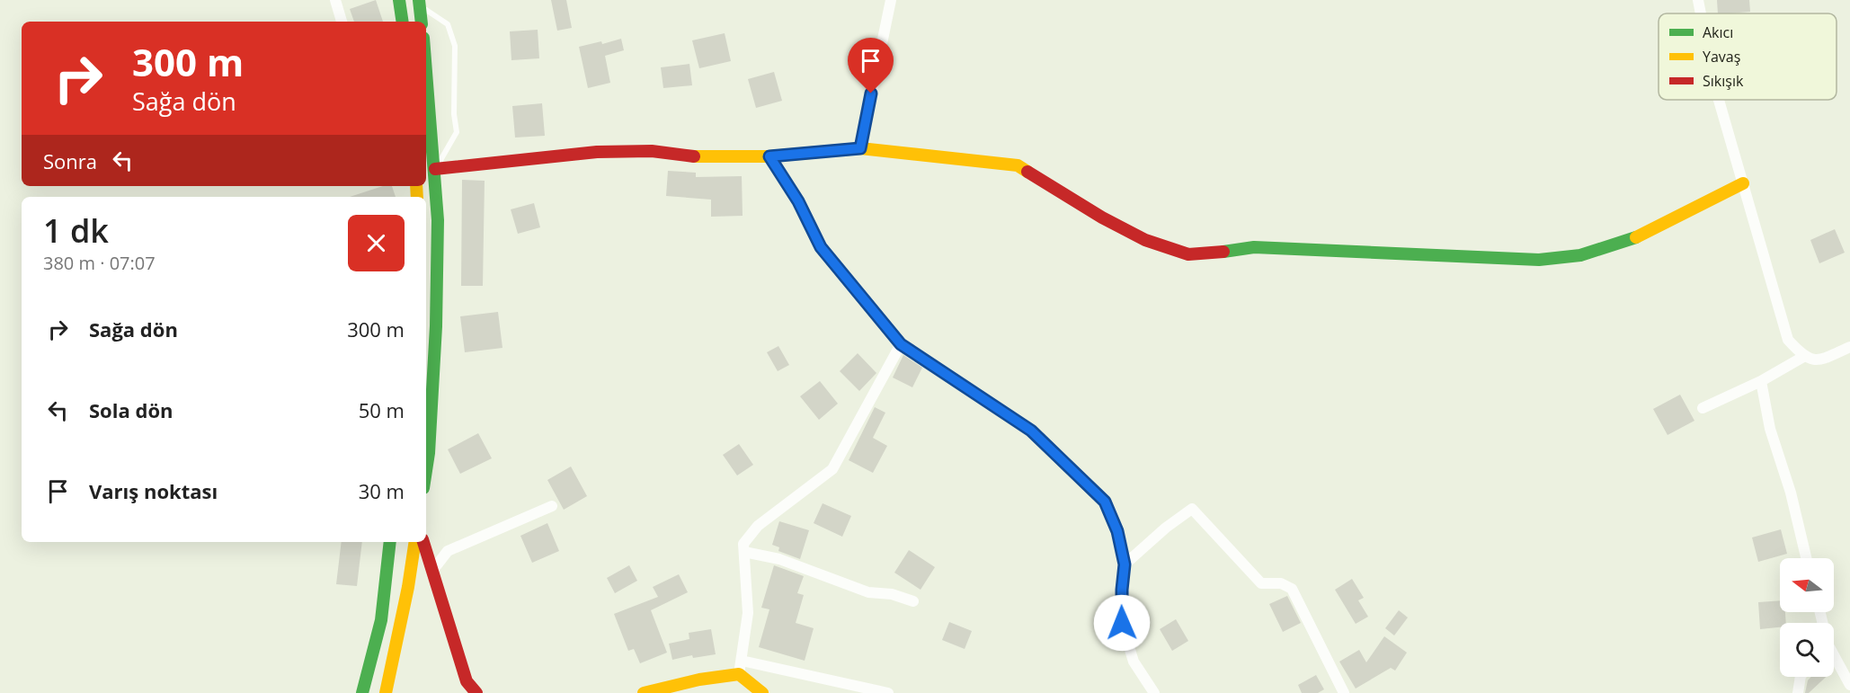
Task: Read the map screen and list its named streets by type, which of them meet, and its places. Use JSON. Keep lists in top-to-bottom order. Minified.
{"legend":["Akıcı","Yavaş","Sıkışık"],"north":"left","page":{"turn":["300 m","Sağa dön"],"then":"Sonra","heading":["1 dk","380 m · 07:07"],"list":[{"name":"Sağa dön","value":"300 m"},{"name":"Sola dön","value":"50 m"},{"name":"Varış noktası","value":"30 m"}]}}
